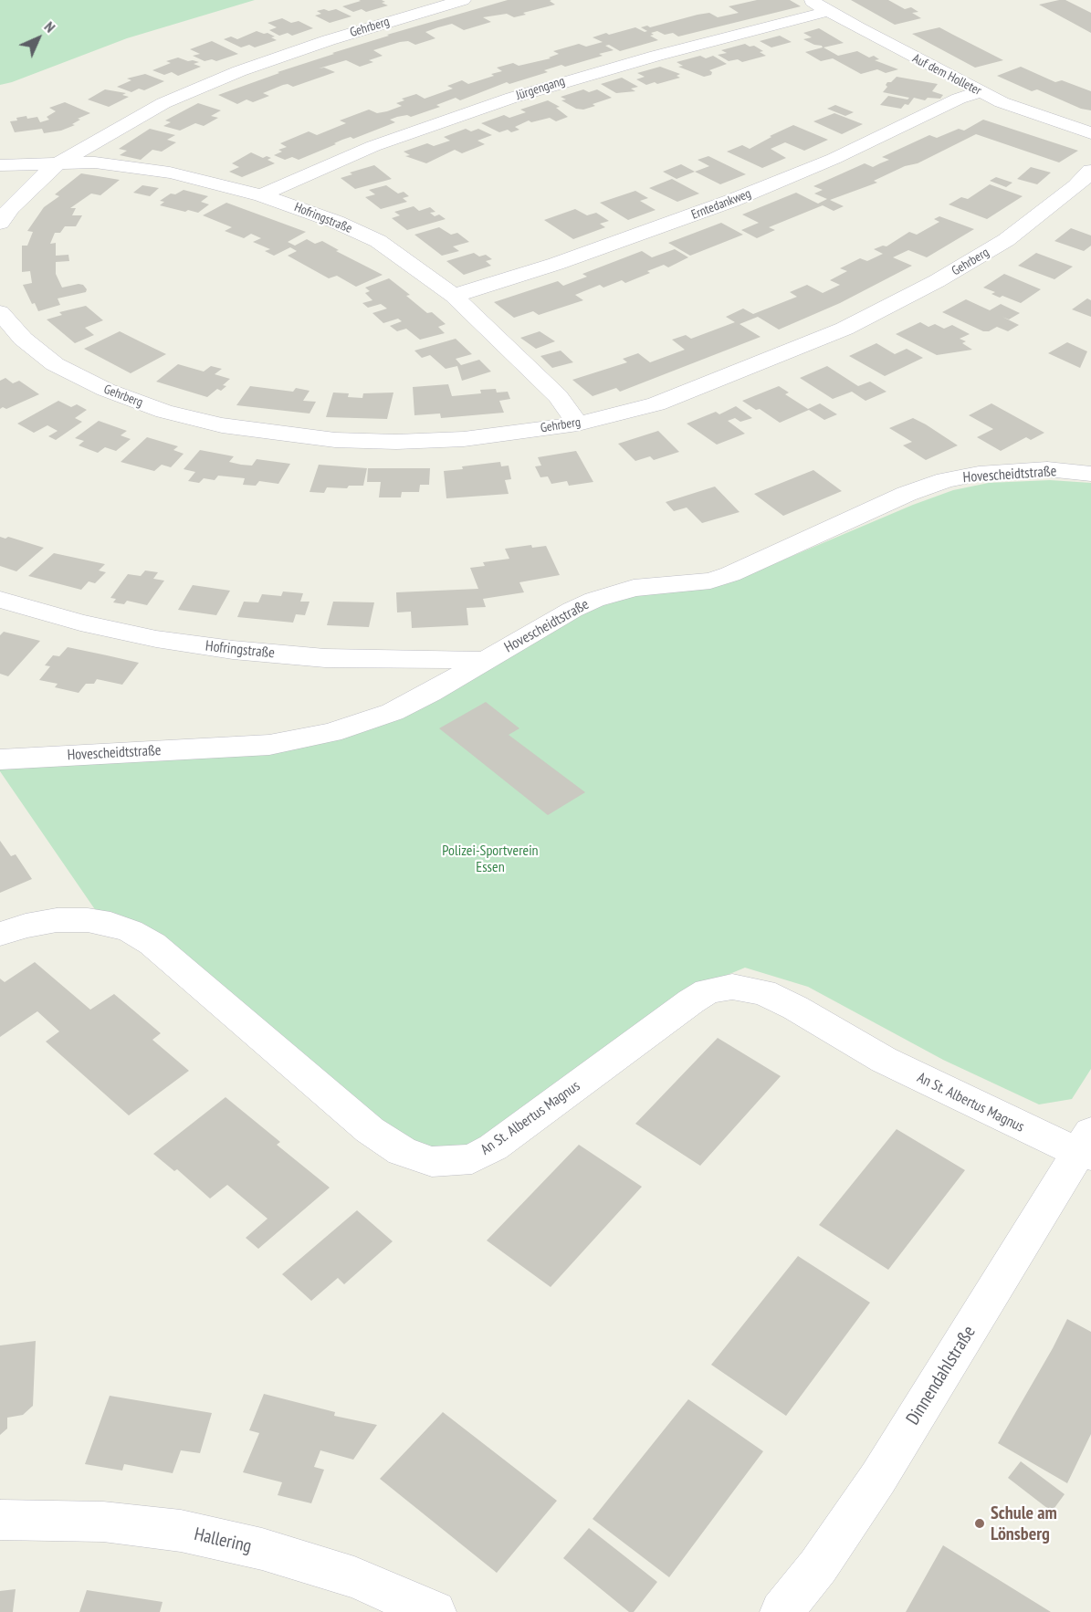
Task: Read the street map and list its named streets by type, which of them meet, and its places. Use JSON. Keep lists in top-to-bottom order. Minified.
{"streets":{"street":["Gehrberg","Auf dem Holleter","Jürgengang","Erntedankweg","Hofringstraße","Hovescheidtstraße","An St. Albertus Magnus","Dinnendahlstraße","Hallering"]},"crossings":[["Gehrberg","Hofringstraße"],["Auf dem Holleter","Jürgengang"],["Auf dem Holleter","Erntedankweg"],["Jürgengang","Hofringstraße"],["Erntedankweg","Hofringstraße"],["Hofringstraße","Hovescheidtstraße"],["An St. Albertus Magnus","Dinnendahlstraße"]],"parks":["Polizei-Sportverein Essen"],"places":["Schule am Lönsberg"],"north":"top right"}
